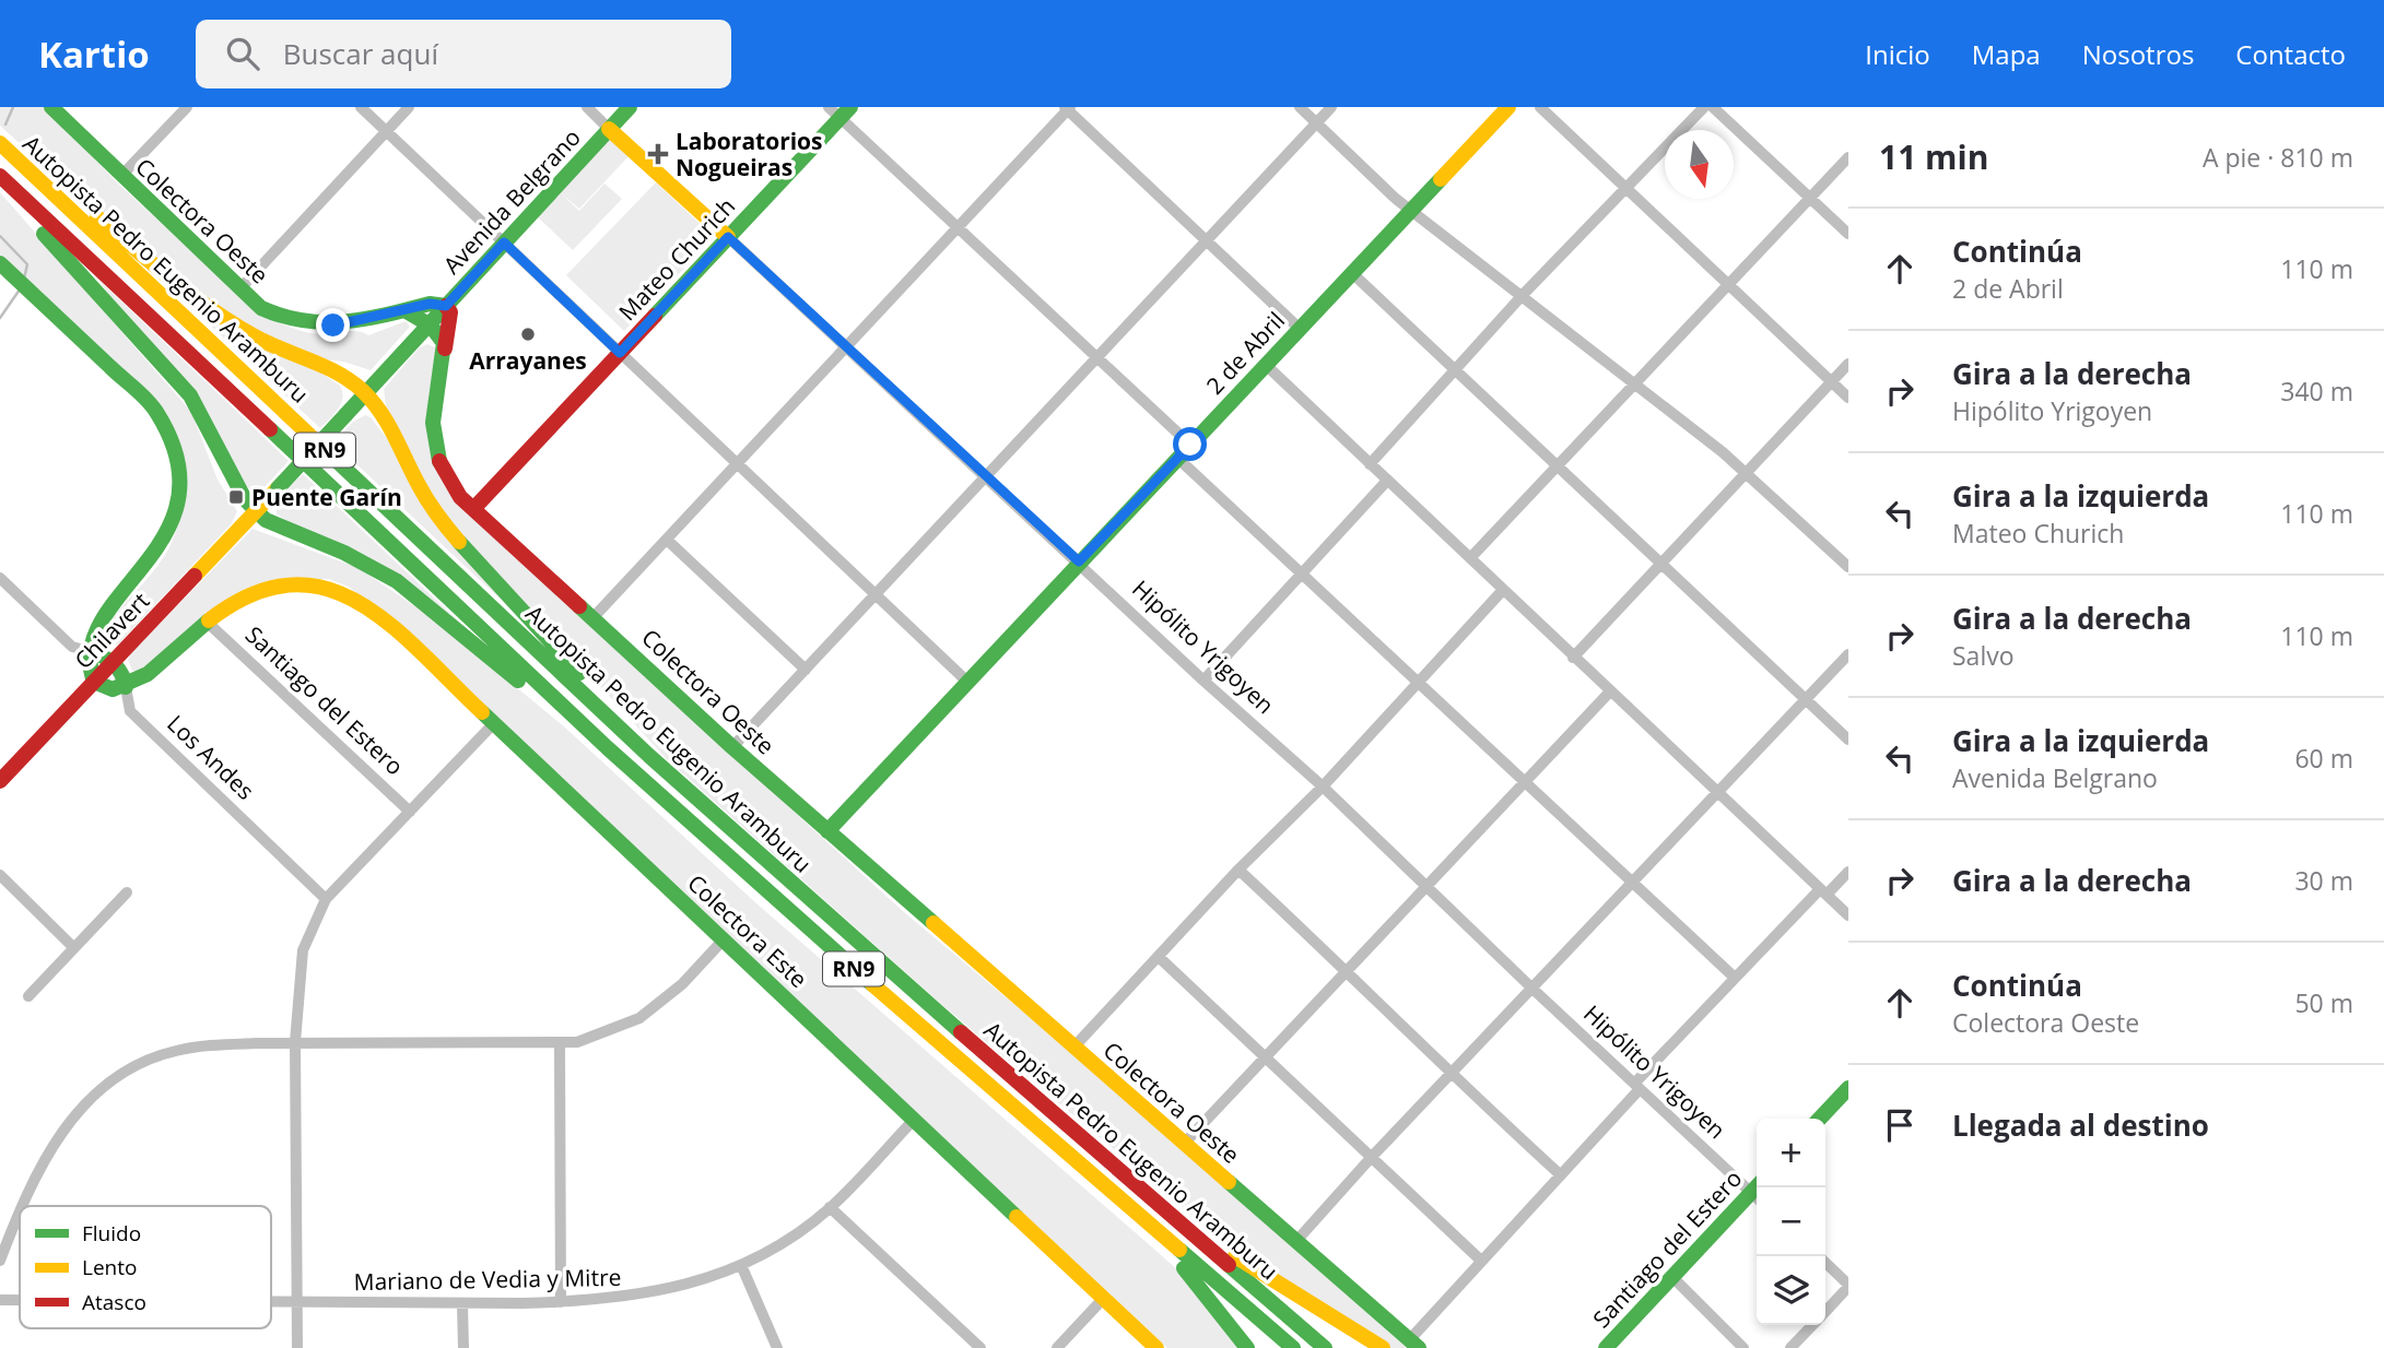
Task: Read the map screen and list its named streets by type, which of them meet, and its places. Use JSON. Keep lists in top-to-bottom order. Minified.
{"streets":{"main road":["Avenida Belgrano","Colectora Oeste","Mateo Churich","Autopista Pedro Eugenio Aramburu","2 de Abril","RN9","Chilavert","Hipólito Yrigoyen","Santiago del Estero","Colectora Este"],"street":["Los Andes","Mariano de Vedia y Mitre"]},"crossings":[["Avenida Belgrano","Colectora Oeste"],["Avenida Belgrano","Hipólito Yrigoyen"],["Colectora Oeste","Mateo Churich"],["Colectora Oeste","2 de Abril"],["Mateo Churich","Hipólito Yrigoyen"],["2 de Abril","Hipólito Yrigoyen"],["Santiago del Estero","Colectora Este"],["Los Andes","Colectora Este"],["Colectora Este","Mariano de Vedia y Mitre"]],"places":{"health":["Laboratorios Nogueiras"],"other":["Arrayanes"],"transit":["Puente Garín"]},"legend":["Fluido","Lento","Atasco"],"north":"bottom","page":{"header":"Kartio","search":"Buscar aquí","nav":["Inicio","Mapa","Nosotros","Contacto"],"heading":["11 min","A pie · 810 m"],"list":[["Continúa","2 de Abril","110 m"],["Gira a la derecha","Hipólito Yrigoyen","340 m"],["Gira a la izquierda","Mateo Churich","110 m"],["Gira a la derecha","Salvo","110 m"],["Gira a la izquierda","Avenida Belgrano","60 m"],["Gira a la derecha","30 m"],["Continúa","Colectora Oeste","50 m"],"Llegada al destino"],"map_buttons":["+","−"]}}
